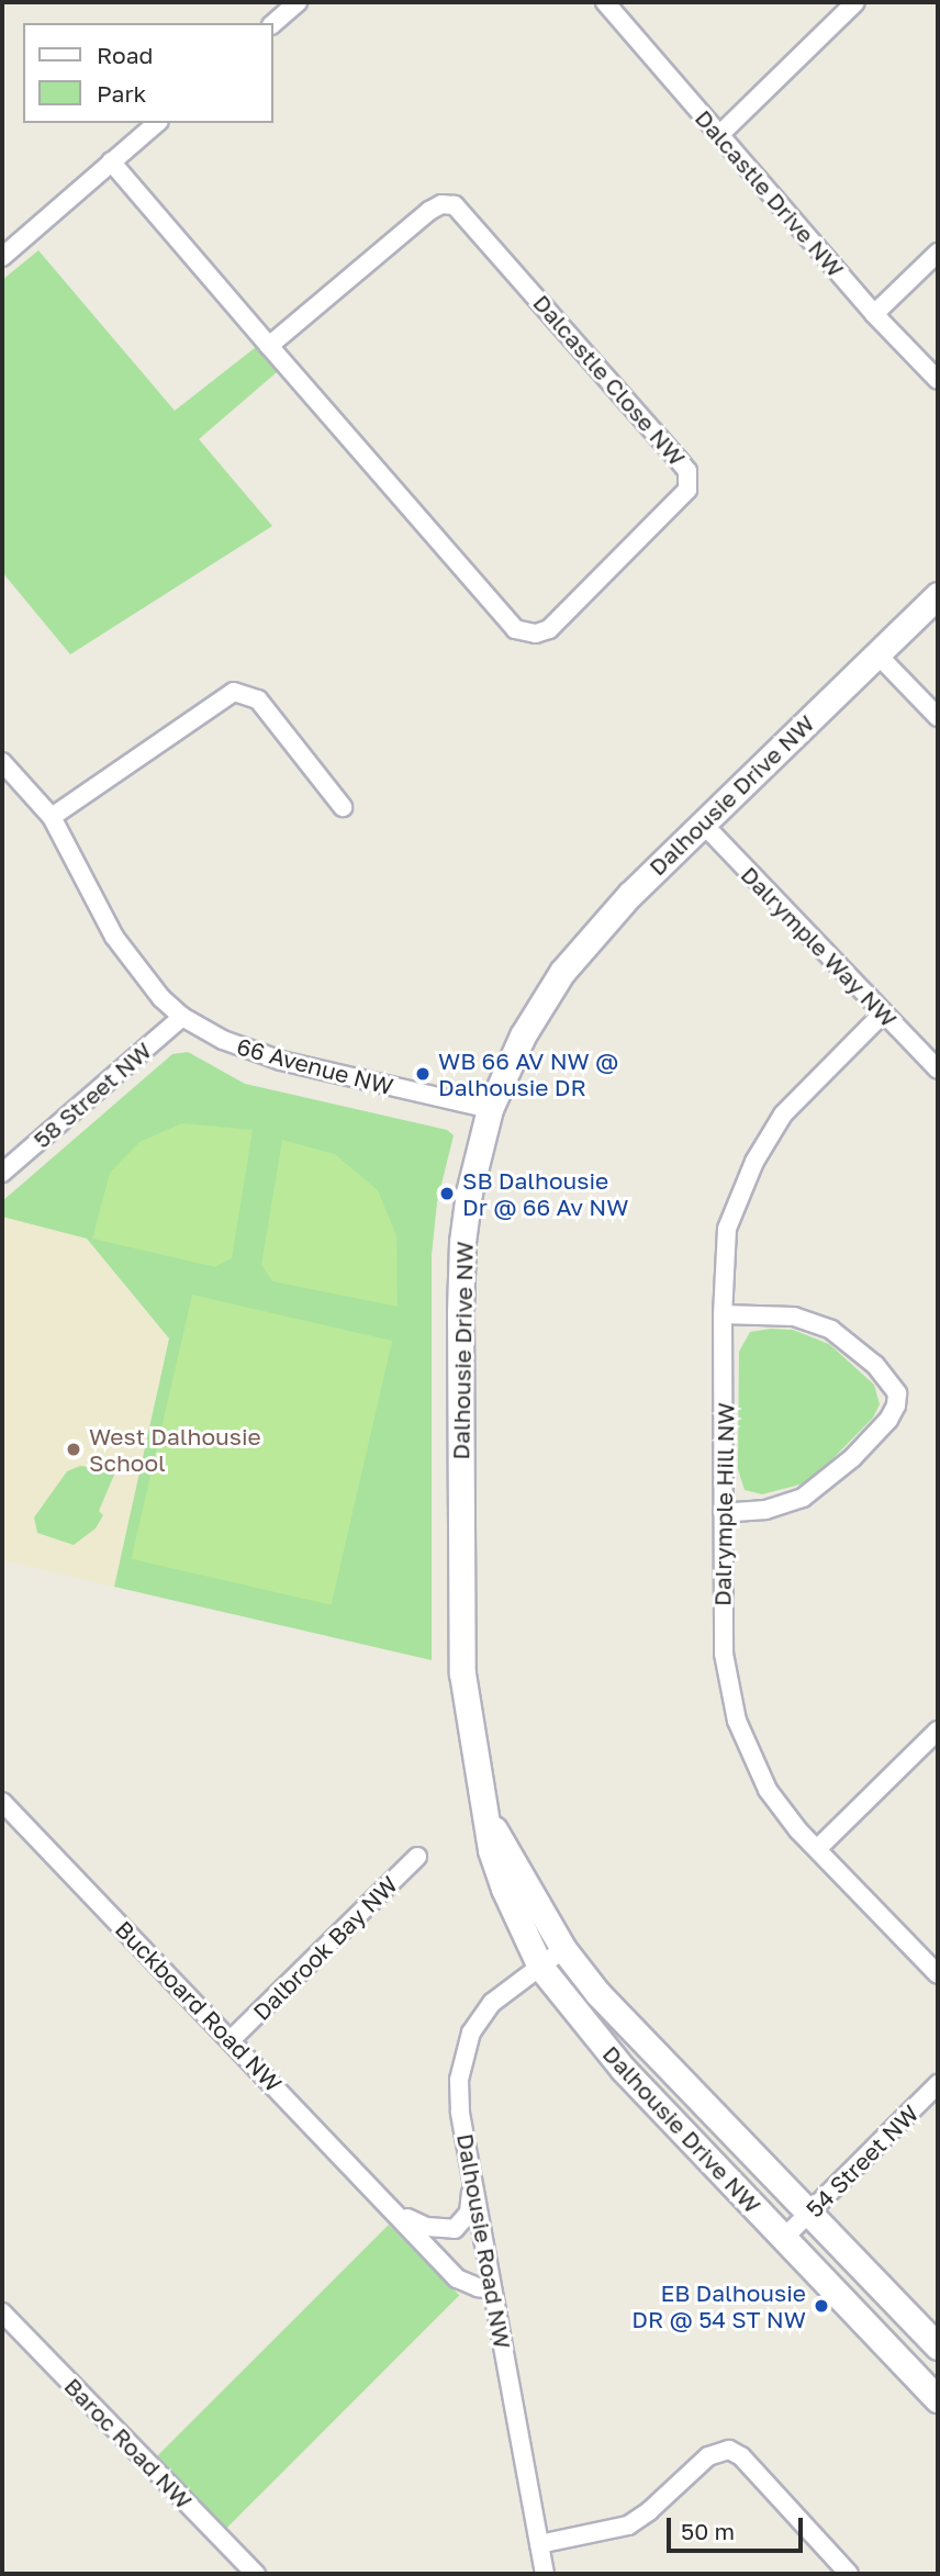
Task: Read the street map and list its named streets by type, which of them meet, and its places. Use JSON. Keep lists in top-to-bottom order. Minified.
{"streets":{"street":["Dalcastle Drive NW","Dalcastle Close NW","Dalhousie Drive NW","Dalrymple Way NW","66 Avenue NW","58 Street NW","Dalrymple Hill NW","Dalbrook Bay NW","Buckboard Road NW","54 Street NW","Dalhousie Road NW","Baroc Road NW"]},"crossings":[["Dalhousie Drive NW","Dalrymple Way NW"],["Dalhousie Drive NW","66 Avenue NW"],["Dalhousie Drive NW","54 Street NW"],["Dalhousie Drive NW","Dalhousie Road NW"],["Dalrymple Way NW","Dalrymple Hill NW"],["66 Avenue NW","58 Street NW"],["Dalbrook Bay NW","Buckboard Road NW"],["Buckboard Road NW","Dalhousie Road NW"]],"places":["WB 66 AV NW @ Dalhousie DR","SB Dalhousie Dr @ 66 Av NW","West Dalhousie School","EB Dalhousie DR @ 54 ST NW"],"legend":["Road","Park"],"scale_bar":"50 m"}
